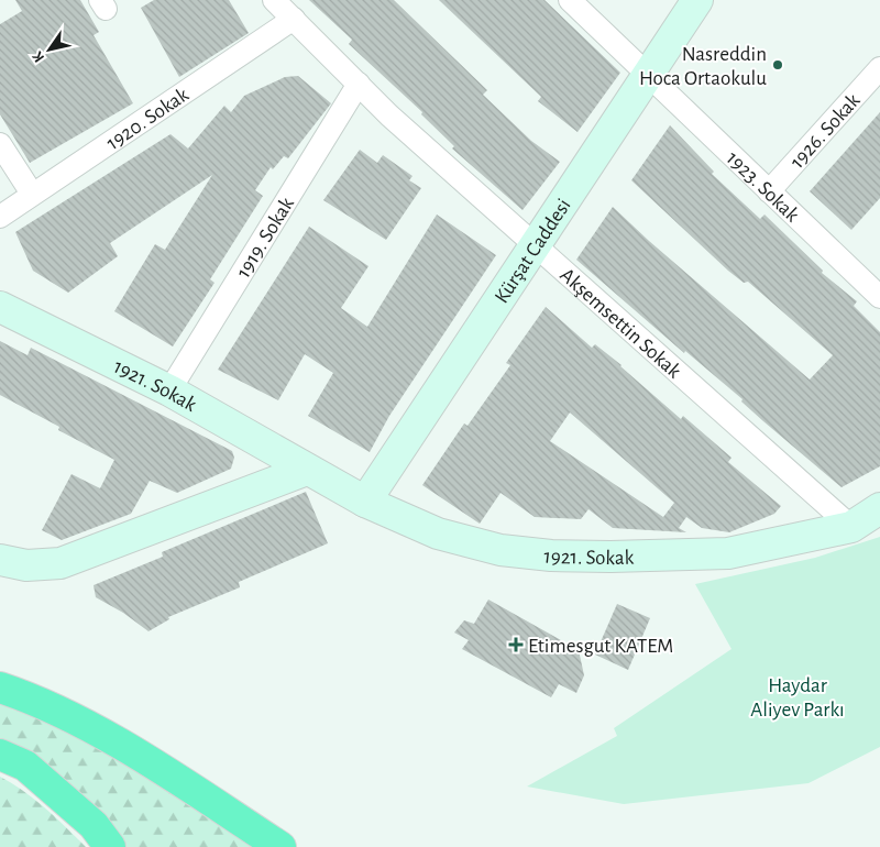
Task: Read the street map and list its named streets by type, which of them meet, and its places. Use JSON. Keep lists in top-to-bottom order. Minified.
{"streets":{"street":["1920. Sokak","1926. Sokak","1923. Sokak","1919. Sokak","Kürşat Caddesi","Akşemsettin Sokak","1921. Sokak"]},"crossings":[["1920. Sokak","Akşemsettin Sokak"],["1926. Sokak","1923. Sokak"],["1923. Sokak","Kürşat Caddesi"],["1919. Sokak","Akşemsettin Sokak"],["1919. Sokak","1921. Sokak"],["Kürşat Caddesi","Akşemsettin Sokak"],["Kürşat Caddesi","1921. Sokak"],["Akşemsettin Sokak","1921. Sokak"]],"parks":["Haydar Aliyev Parkı"],"places":{"other":["Nasreddin Hoca Ortaokulu"],"health":["Etimesgut KATEM"]},"north":"bottom left"}
